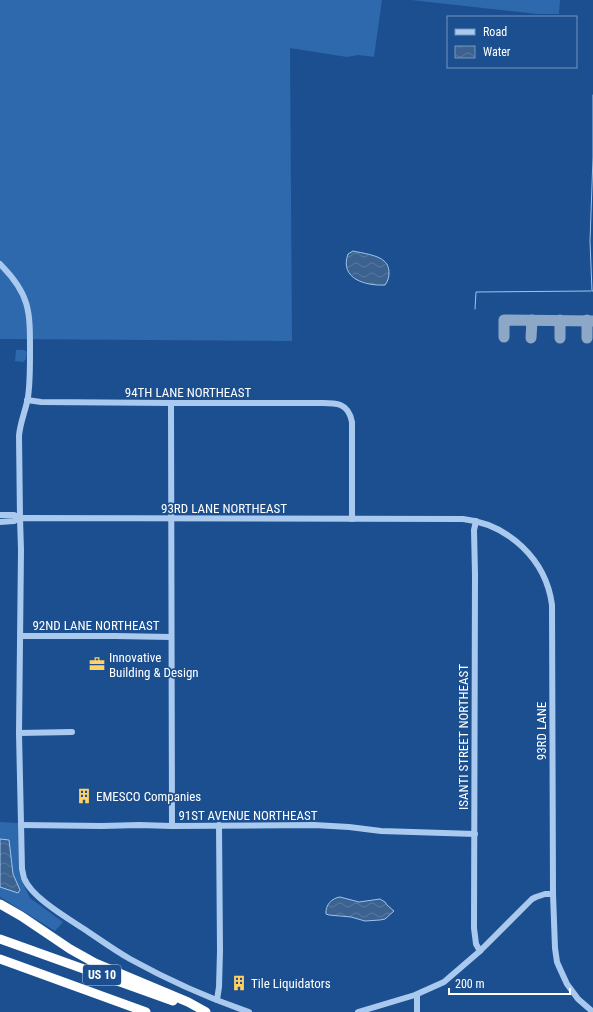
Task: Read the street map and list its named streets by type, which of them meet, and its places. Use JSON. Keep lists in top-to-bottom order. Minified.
{"streets":{"highway":["US 10"],"street":["94TH LANE NORTHEAST","93RD LANE NORTHEAST","92ND LANE NORTHEAST","93RD LANE","ISANTI STREET NORTHEAST","91ST AVENUE NORTHEAST"]},"crossings":[["94TH LANE NORTHEAST","93RD LANE NORTHEAST"],["93RD LANE NORTHEAST","93RD LANE"],["93RD LANE","ISANTI STREET NORTHEAST"],["ISANTI STREET NORTHEAST","91ST AVENUE NORTHEAST"]],"places":{"office":["Innovative Building & Design"],"building":["EMESCO Companies","Tile Liquidators"]},"legend":["Road","Water"],"scale_bar":"200 m"}
